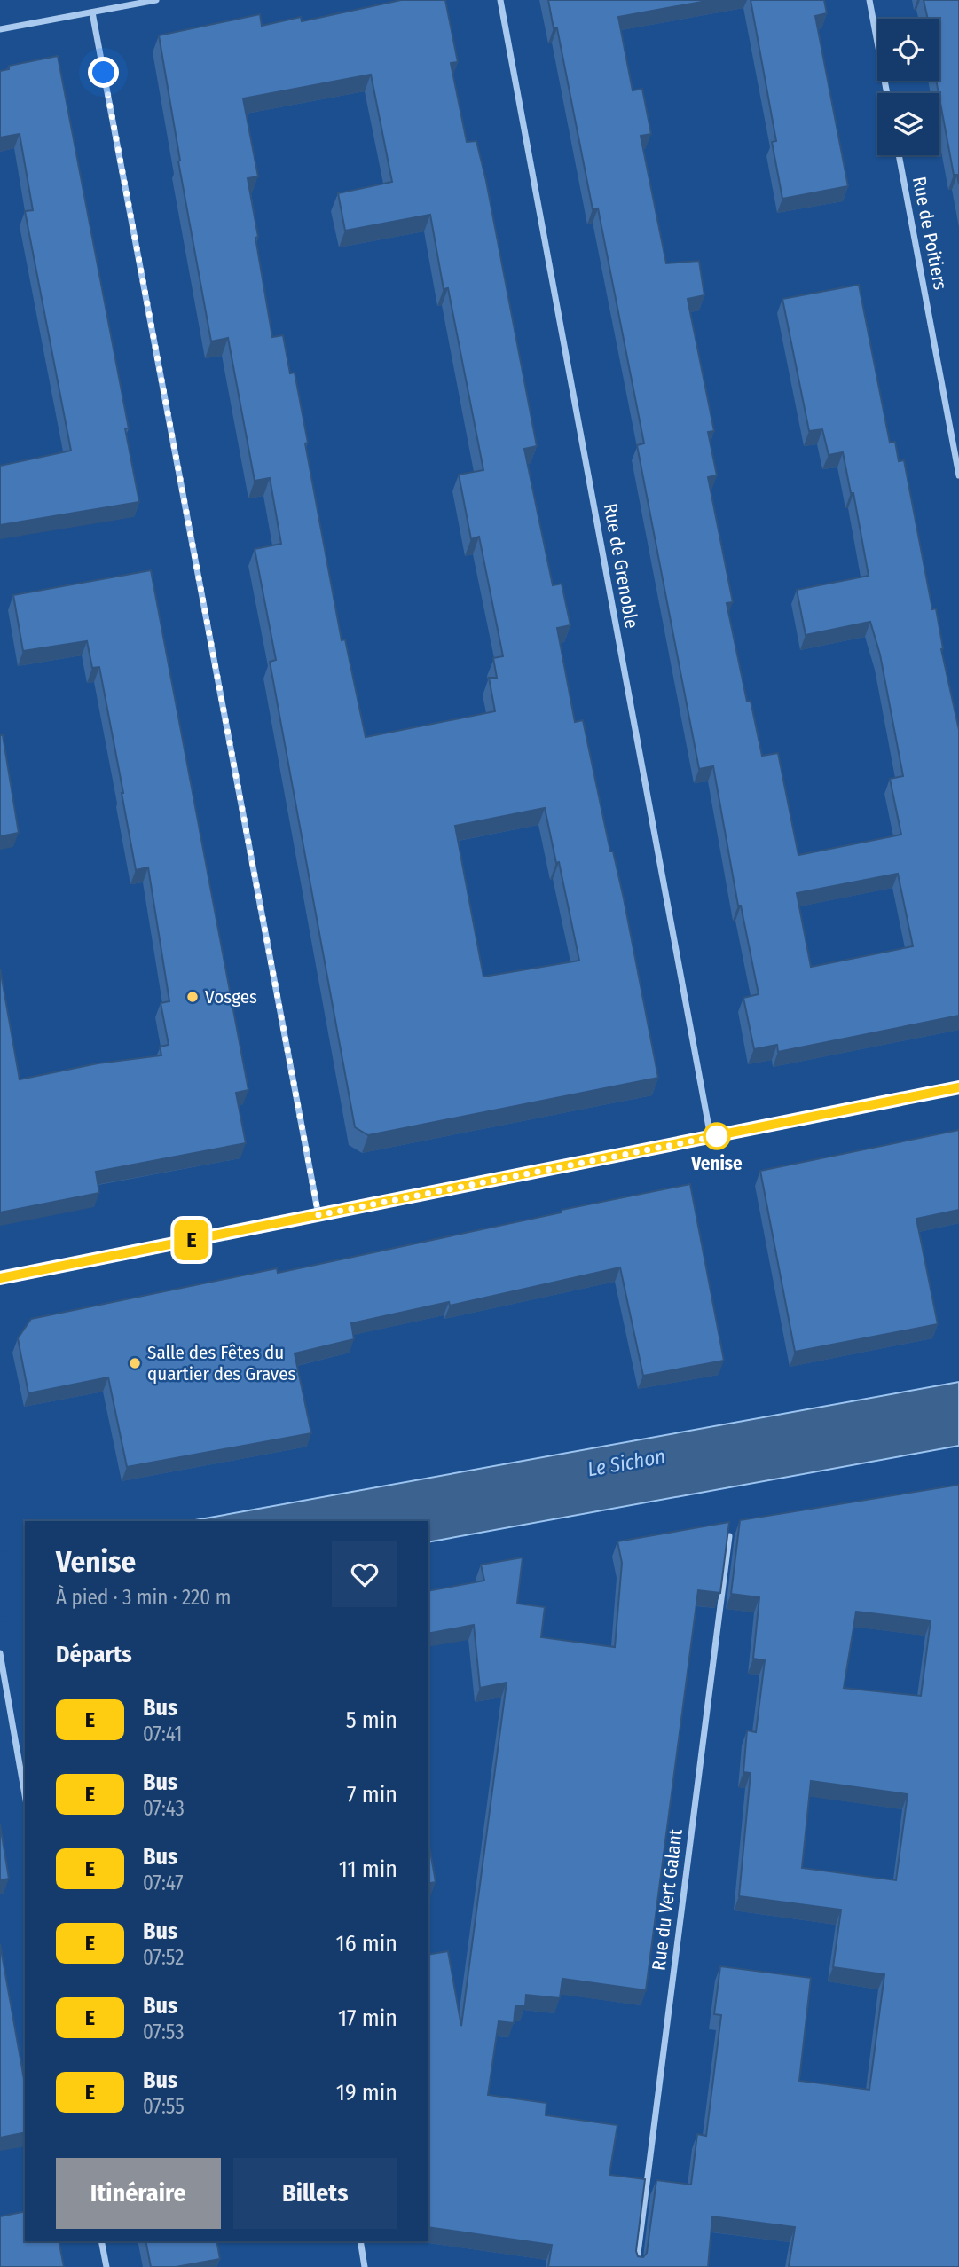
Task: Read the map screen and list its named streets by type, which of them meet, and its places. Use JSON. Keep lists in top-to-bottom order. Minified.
{"streets":{"street":["Rue de Poitiers","Rue de Grenoble","Rue du Vert Galant"]},"water":["Le Sichon"],"places":["Vosges","Venise","Salle des Fêtes du quartier des Graves"],"lines":["bus line E"],"page":{"on_map":"E","heading":[["Venise","À pied · 3 min · 220 m"],"Départs"],"list":[{"mark":"E","name":"Bus","note":"07:41","value":"5 min"},{"mark":"E","name":"Bus","note":"07:43","value":"7 min"},{"mark":"E","name":"Bus","note":"07:47","value":"11 min"},{"mark":"E","name":"Bus","note":"07:52","value":"16 min"},{"mark":"E","name":"Bus","note":"07:53","value":"17 min"},{"mark":"E","name":"Bus","note":"07:55","value":"19 min"}],"buttons":["Itinéraire","Billets"]}}
